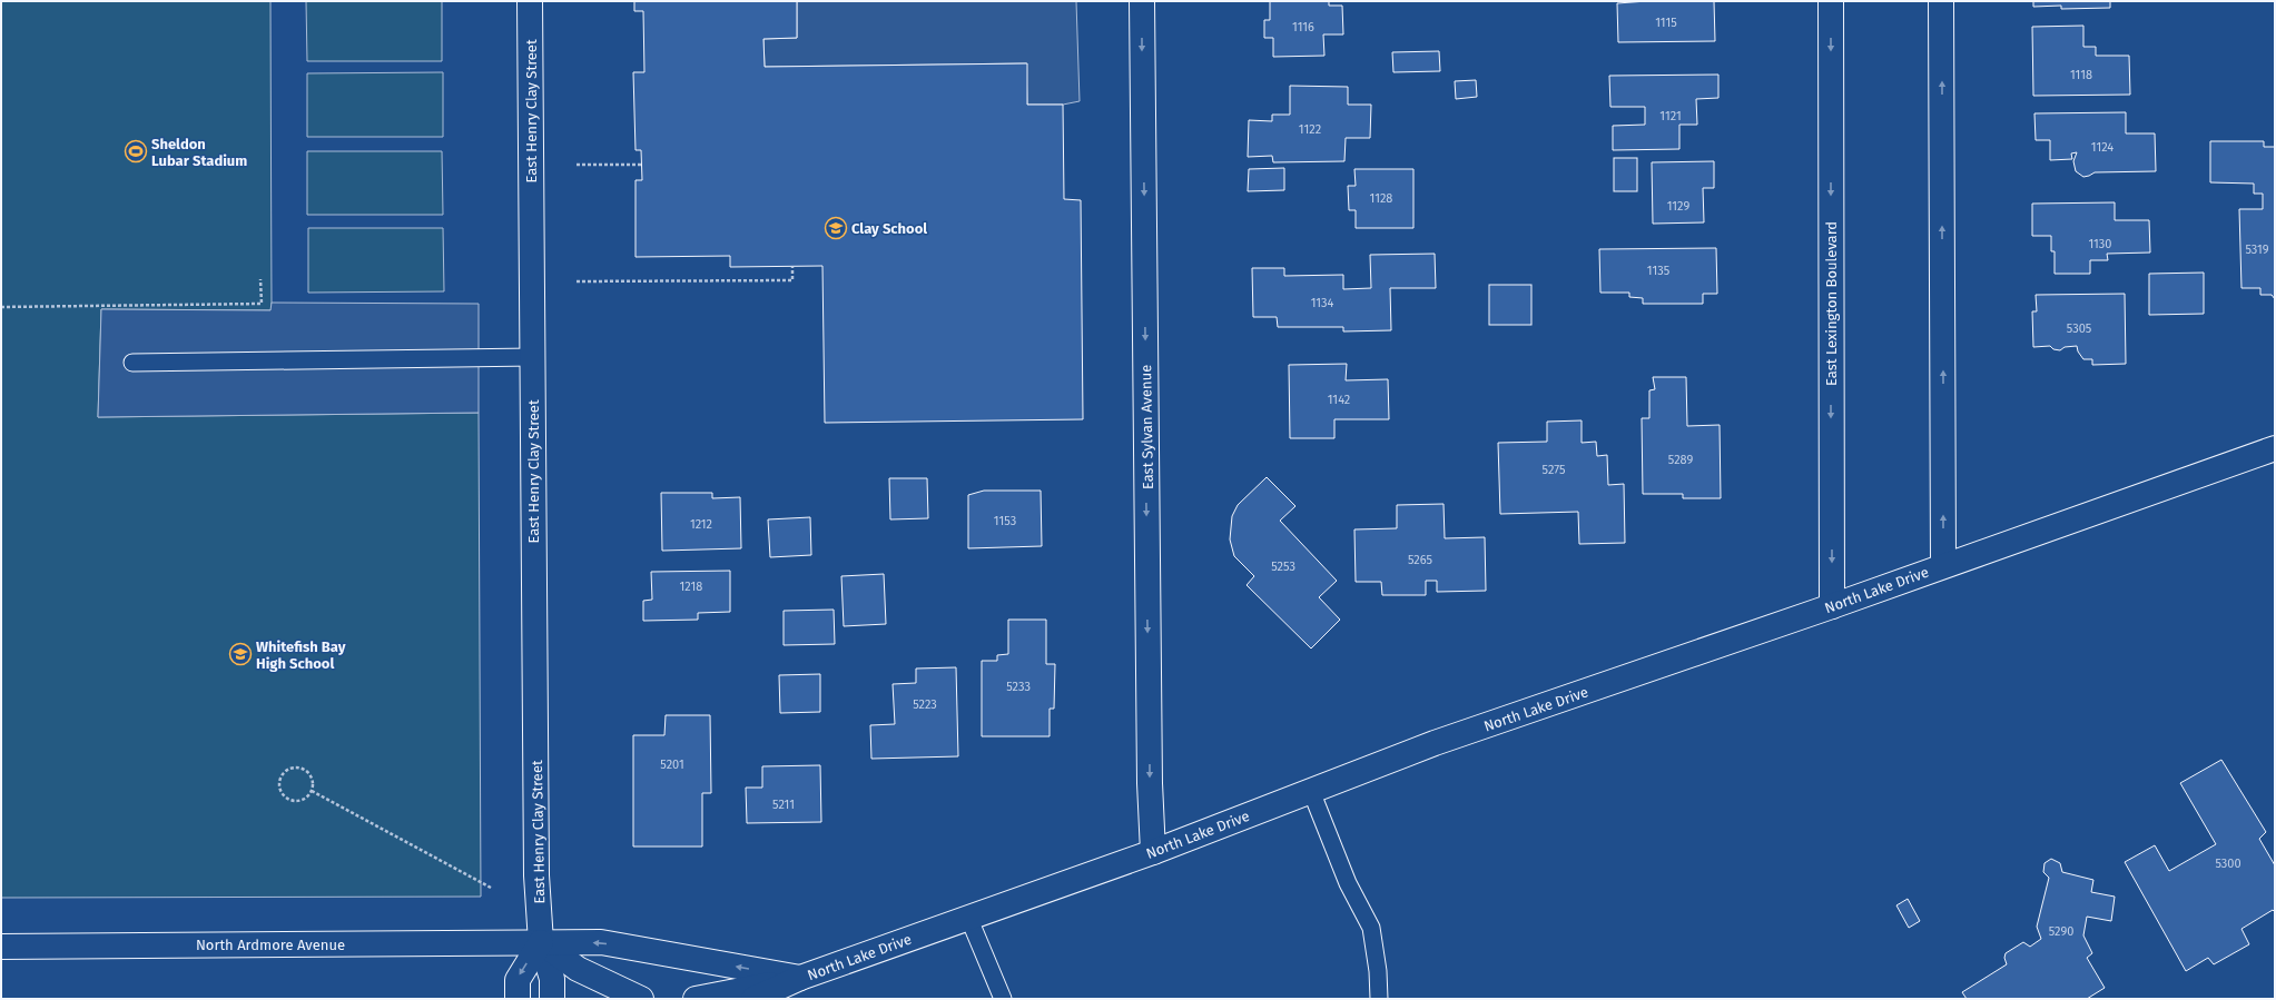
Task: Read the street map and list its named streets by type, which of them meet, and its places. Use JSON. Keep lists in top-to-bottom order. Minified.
{"streets":{"street":["East Henry Clay Street","East Lexington Boulevard","East Sylvan Avenue","North Lake Drive","North Ardmore Avenue"]},"crossings":[["East Henry Clay Street","North Ardmore Avenue"],["East Lexington Boulevard","North Lake Drive"],["East Sylvan Avenue","North Lake Drive"],["North Lake Drive","North Ardmore Avenue"]],"one_way":["East Sylvan Avenue"],"places":{"sports":["Sheldon Lubar Stadium"],"school or university":["Clay School","Whitefish Bay High School"]},"house_numbers":["1115","1116","1118","1121","1122","1124","1128","1129","1130","5319","1135","1134","5305","1142","5289","5275","1153","1212","5265","5253","1218","5233","5223","5201","5211","5300","5290"]}
